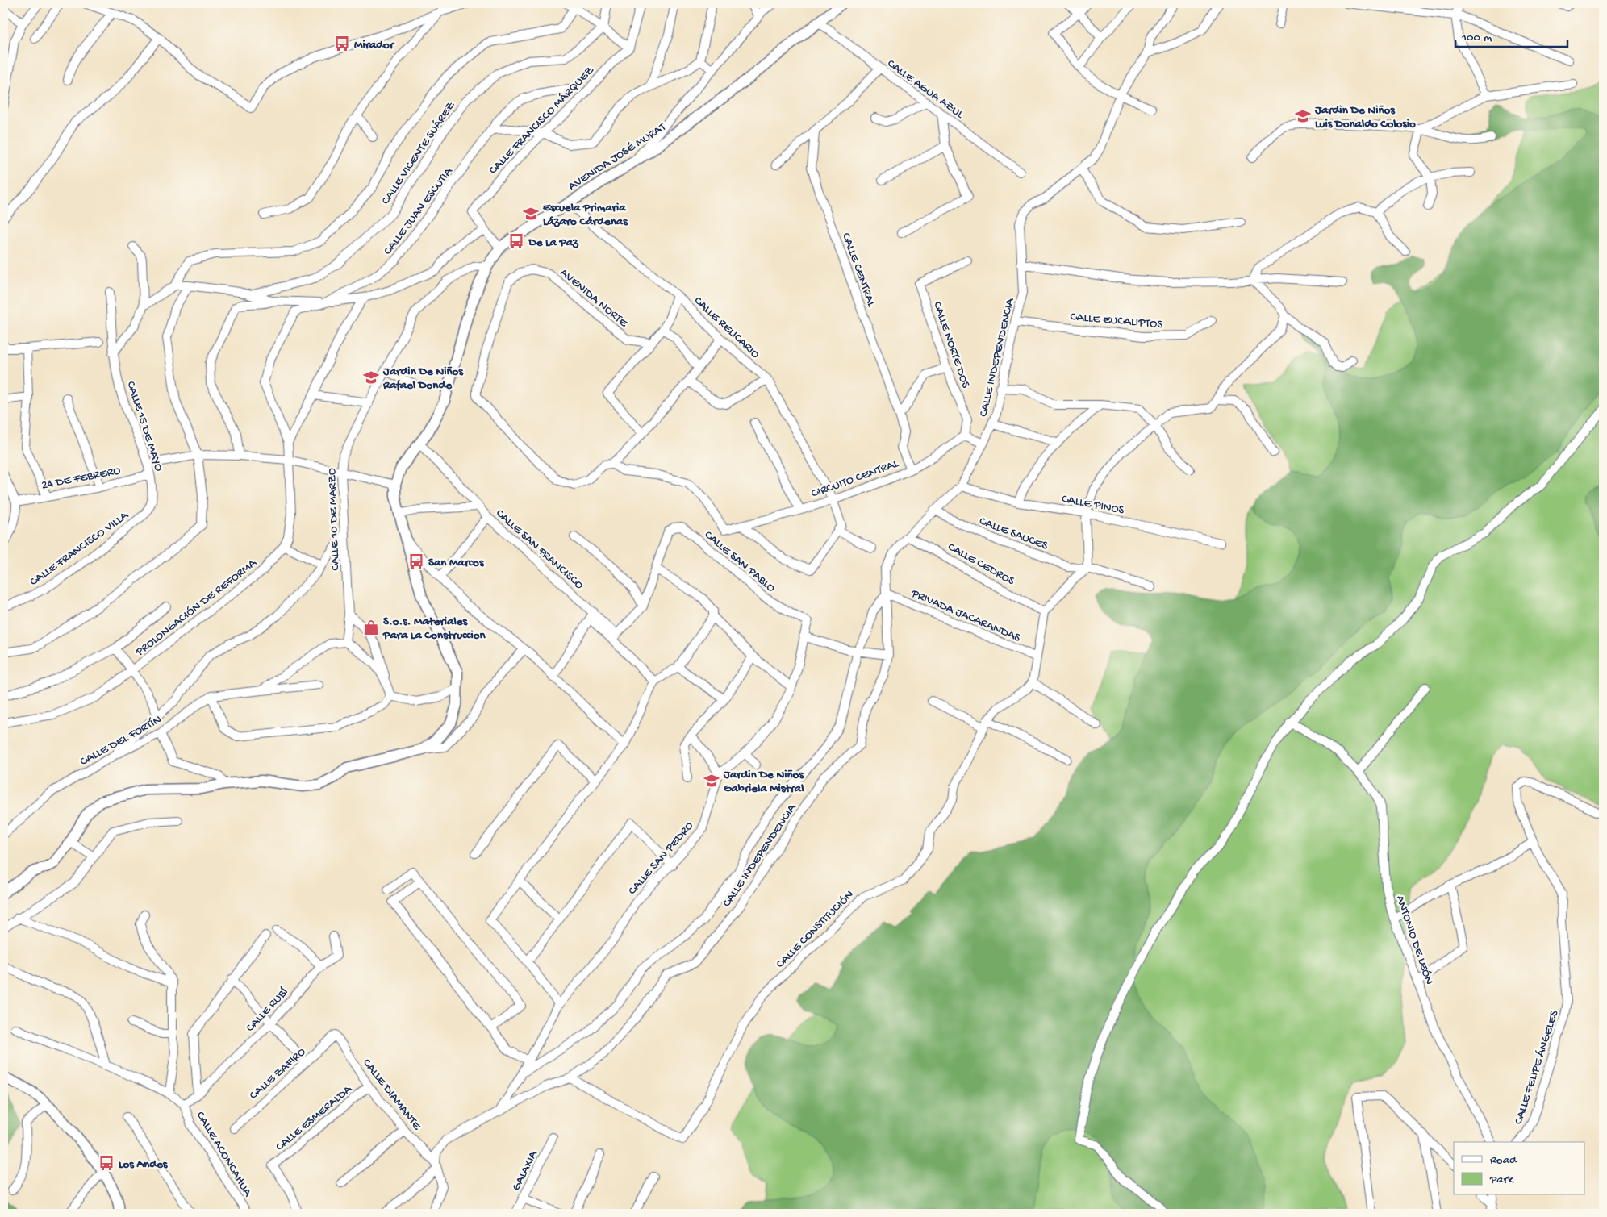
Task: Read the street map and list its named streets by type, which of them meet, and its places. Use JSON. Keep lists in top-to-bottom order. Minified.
{"streets":{"street":["CALLE AGUA AZUL","CALLE FRANCISCO MÁRQUEZ","CALLE VICENTE SUÁREZ","AVENIDA JOSÉ MURAT","CALLE JUAN ESCUTIA","CALLE CENTRAL","AVENIDA NORTE","CALLE EUCALIPTOS","CALLE RELICARIO","CALLE NORTE DOS","CALLE INDEPENDENCIA","CALLE 15 DE MAYO","24 DE FEBRERO","CIRCUITO CENTRAL","CALLE PINOS","CALLE 10 DE MARZO","CALLE SAUCES","CALLE FRANCISCO VILLA","CALLE SAN FRANCISCO","CALLE SAN PABLO","CALLE CEDROS","PROLONGACIÓN DE REFORMA","PRIVADA JACARANDAS","CALLE DEL FORTÍN","CALLE SAN PEDRO","CALLE CONSTITUCIÓN","ANTONIO DE LEÓN","CALLE RUBÍ","CALLE FELIPE ÁNGELES","CALLE ZAFIRO","CALLE DIAMANTE","CALLE ESMERALDA","CALLE ACONCAHUA","GALAXIA"]},"crossings":[["CALLE AGUA AZUL","AVENIDA JOSÉ MURAT"],["CALLE FRANCISCO MÁRQUEZ","AVENIDA JOSÉ MURAT"],["AVENIDA JOSÉ MURAT","CALLE RELICARIO"],["AVENIDA JOSÉ MURAT","CALLE 10 DE MARZO"],["AVENIDA JOSÉ MURAT","CALLE SAN FRANCISCO"],["CALLE CENTRAL","CIRCUITO CENTRAL"],["AVENIDA NORTE","CIRCUITO CENTRAL"],["CALLE EUCALIPTOS","CALLE INDEPENDENCIA"],["CALLE RELICARIO","CIRCUITO CENTRAL"],["CALLE NORTE DOS","CIRCUITO CENTRAL"],["CALLE INDEPENDENCIA","CALLE PINOS"],["CALLE INDEPENDENCIA","CALLE SAUCES"],["CALLE INDEPENDENCIA","CALLE CEDROS"],["CALLE INDEPENDENCIA","PRIVADA JACARANDAS"],["CALLE INDEPENDENCIA","CALLE SAN PEDRO"],["CALLE INDEPENDENCIA","CALLE CONSTITUCIÓN"],["CALLE INDEPENDENCIA","CALLE DIAMANTE"],["CALLE 15 DE MAYO","24 DE FEBRERO"],["CALLE 15 DE MAYO","CALLE FRANCISCO VILLA"],["CALLE 10 DE MARZO","CALLE DEL FORTÍN"],["CALLE RUBÍ","CALLE ACONCAHUA"],["CALLE ZAFIRO","CALLE DIAMANTE"],["CALLE DIAMANTE","CALLE ESMERALDA"]],"places":{"bus stop":["Mirador","De La Paz","San Marcos","Los Andes"],"school or university":["Jardin De Niños Luis Donaldo Colosio","Escuela Primaria Lázaro Cárdenas","Jardin De Niños Rafael Donde","Jardin De Niños Gabriela Mistral"],"shop":["S.o.s. Materiales Para La Construccion"]},"legend":["Road","Park"],"scale_bar":"100 m"}
